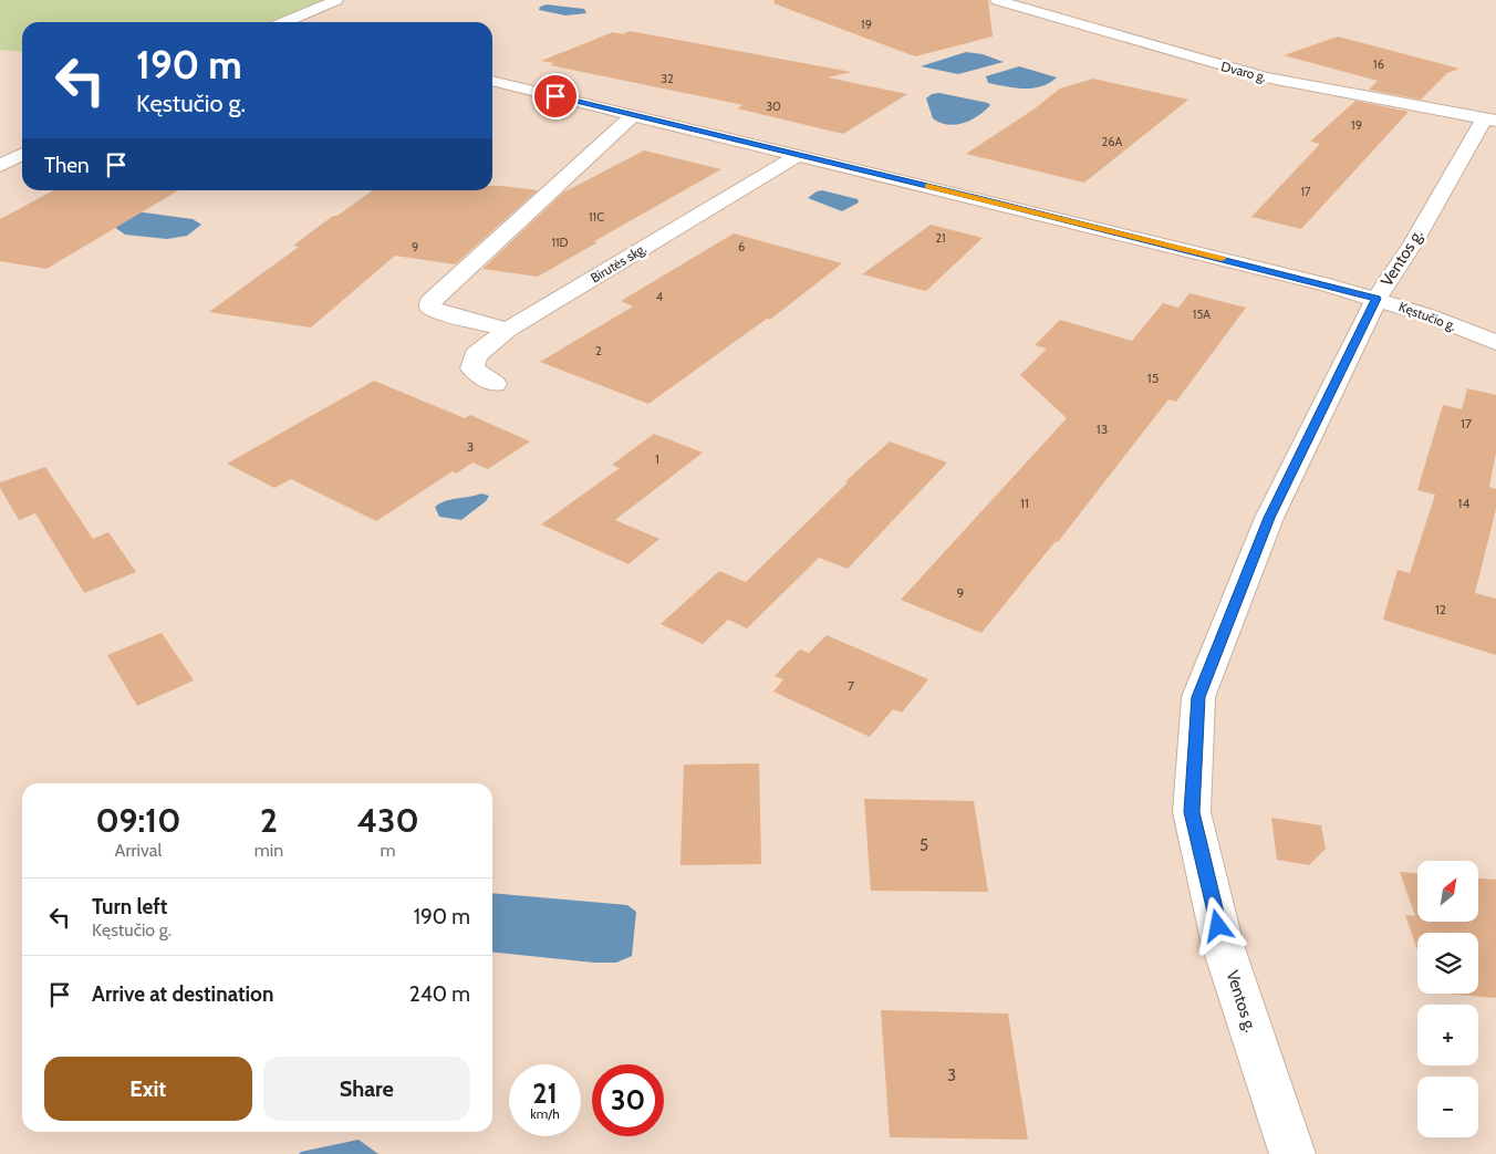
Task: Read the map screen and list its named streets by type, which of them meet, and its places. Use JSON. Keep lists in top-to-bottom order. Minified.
{"streets":{"street":["Dvaro g.","Ventos g.","Birutės skg.","Kęstučio g."]},"crossings":[["Dvaro g.","Ventos g."],["Ventos g.","Kęstučio g."],["Birutės skg.","Kęstučio g."]],"house_numbers":["19","16","32","30","19","26A","17","11C","21","11D","9","6","4","15A","2","15","17","13","3","1","11","14","9","12","7","5","3"],"north":"top right","page":{"turn":["190 m","Kęstučio g."],"then":"Then","eta":["09:10","Arrival","2","min","430","m"],"map_buttons":["+","−"],"list":[{"name":"Turn left","note":"Kęstučio g.","value":"190 m"},{"name":"Arrive at destination","value":"240 m"}],"buttons":["Exit","Share"],"speed":"21 km/h","limit":"30"}}
